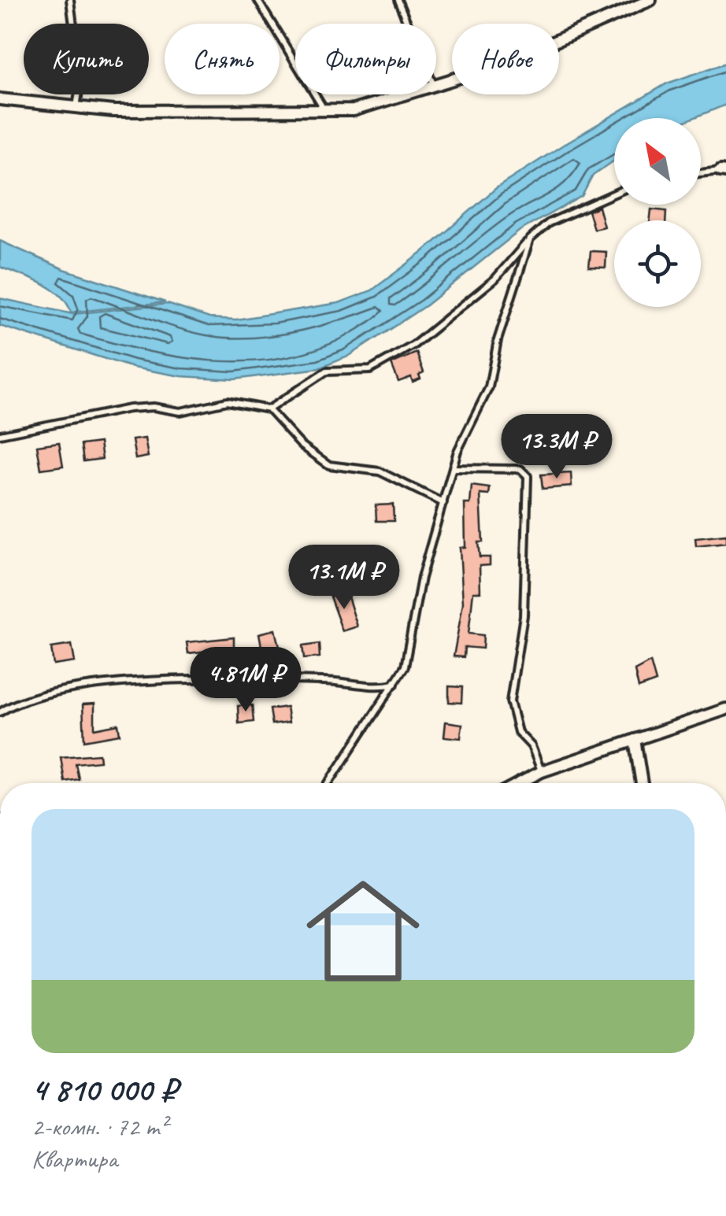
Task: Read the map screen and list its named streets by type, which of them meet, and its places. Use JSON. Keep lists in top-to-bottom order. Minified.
{"north":"top left","page":{"chip":["Купить","Снять","Фильтры","Новое"],"price":["13.3M ₽","13.1M ₽","4.81M ₽"],"list":[{"name":"4 810 000 ₽","note":"2-комн. · 72 m² · Квартира"}]}}
